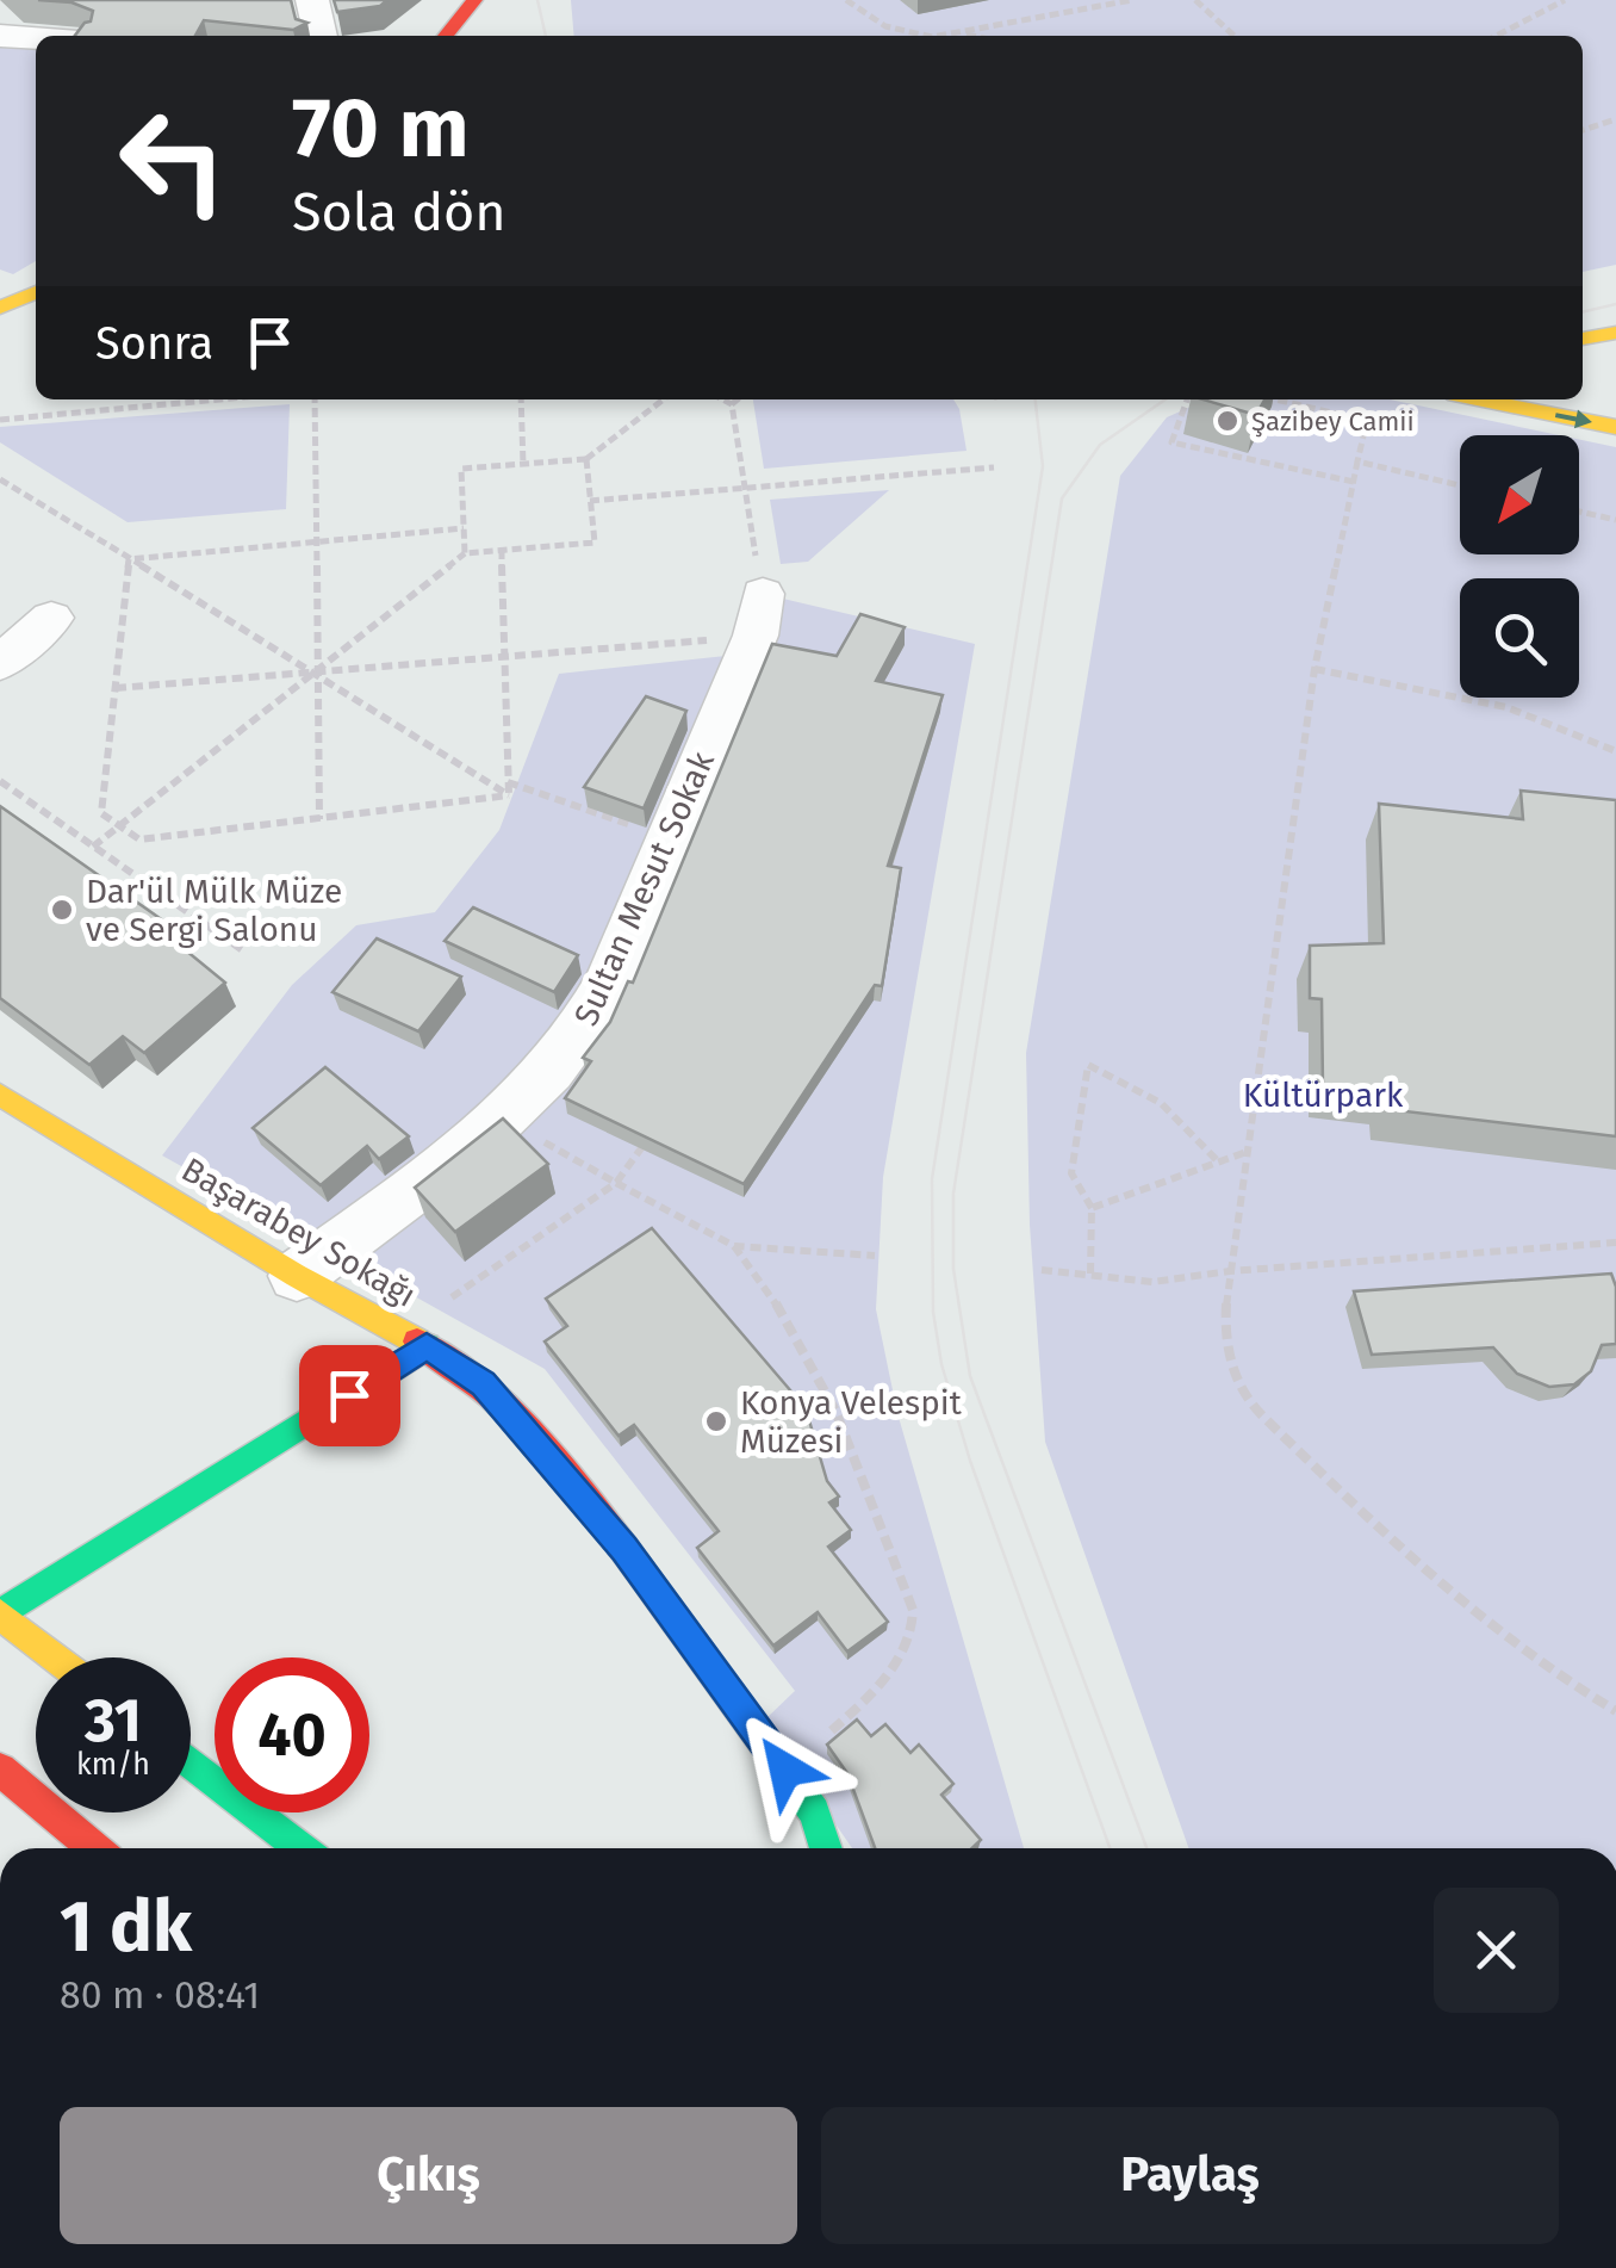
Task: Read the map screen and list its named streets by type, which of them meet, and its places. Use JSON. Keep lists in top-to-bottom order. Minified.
{"streets":{"street":["Sultan Mesut Sokak","Başarabey Sokağı"]},"crossings":[["Sultan Mesut Sokak","Başarabey Sokağı"]],"parks":["Kültürpark"],"places":["Şazibey Camii","Dar'ül Mülk Müze ve Sergi Salonu","Konya Velespit Müzesi"],"north":"bottom left","page":{"turn":["70 m","Sola dön"],"then":"Sonra","speed":"31 km/h","limit":"40","heading":["1 dk","80 m · 08:41"],"buttons":["Çıkış","Paylaş"]}}
